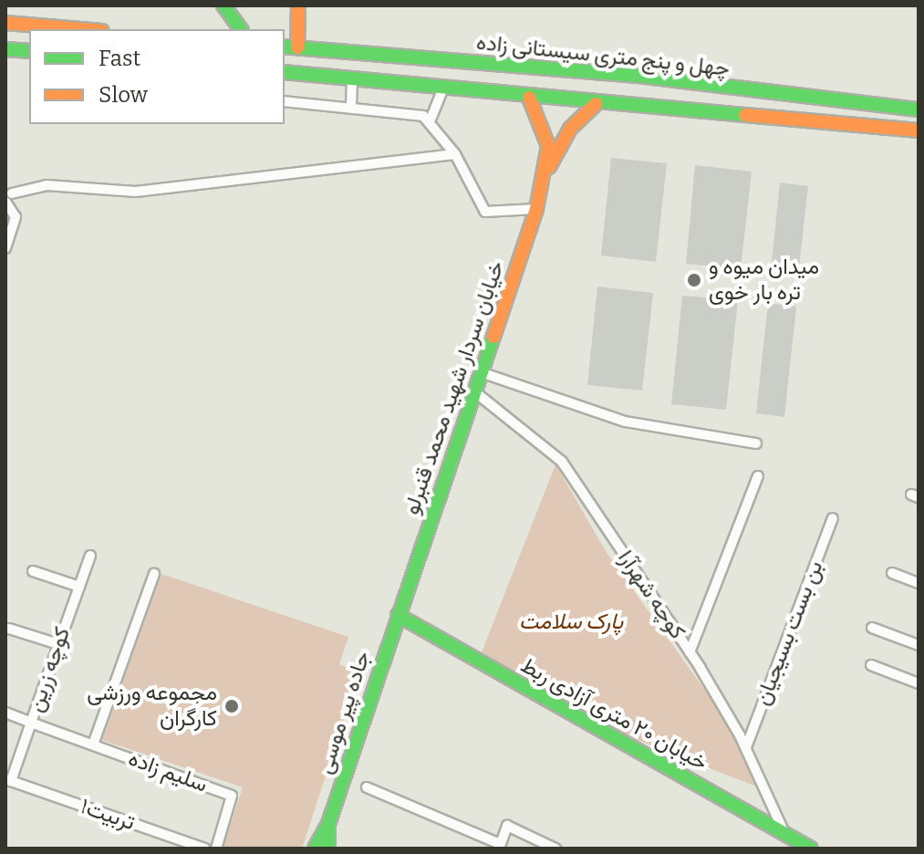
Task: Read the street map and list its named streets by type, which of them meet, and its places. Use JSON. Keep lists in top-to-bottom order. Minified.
{"streets":{"main road":["چهل و پنج متری سیستانی زاده","خیابان سردار شهید محمد قنبرلو","جاده پیر موسی","خیابان ۲۰ متری آزادی ربط"],"street":["کوچه شهرآرا","بن بست بسیجیان","کوچه زرین","سلیم زاده","تربیت۱"]},"crossings":[["خیابان سردار شهید محمد قنبرلو","کوچه شهرآرا"],["خیابان سردار شهید محمد قنبرلو","جاده پیر موسی"],["خیابان سردار شهید محمد قنبرلو","خیابان ۲۰ متری آزادی ربط"],["کوچه شهرآرا","بن بست بسیجیان"],["کوچه شهرآرا","خیابان ۲۰ متری آزادی ربط"],["کوچه زرین","سلیم زاده"],["جاده پیر موسی","خیابان ۲۰ متری آزادی ربط"]],"parks":["پارک سلامت"],"places":["میدان میوه و تره بار خوی","مجموعه ورزشی کارگران"],"legend":["Fast","Slow"]}
